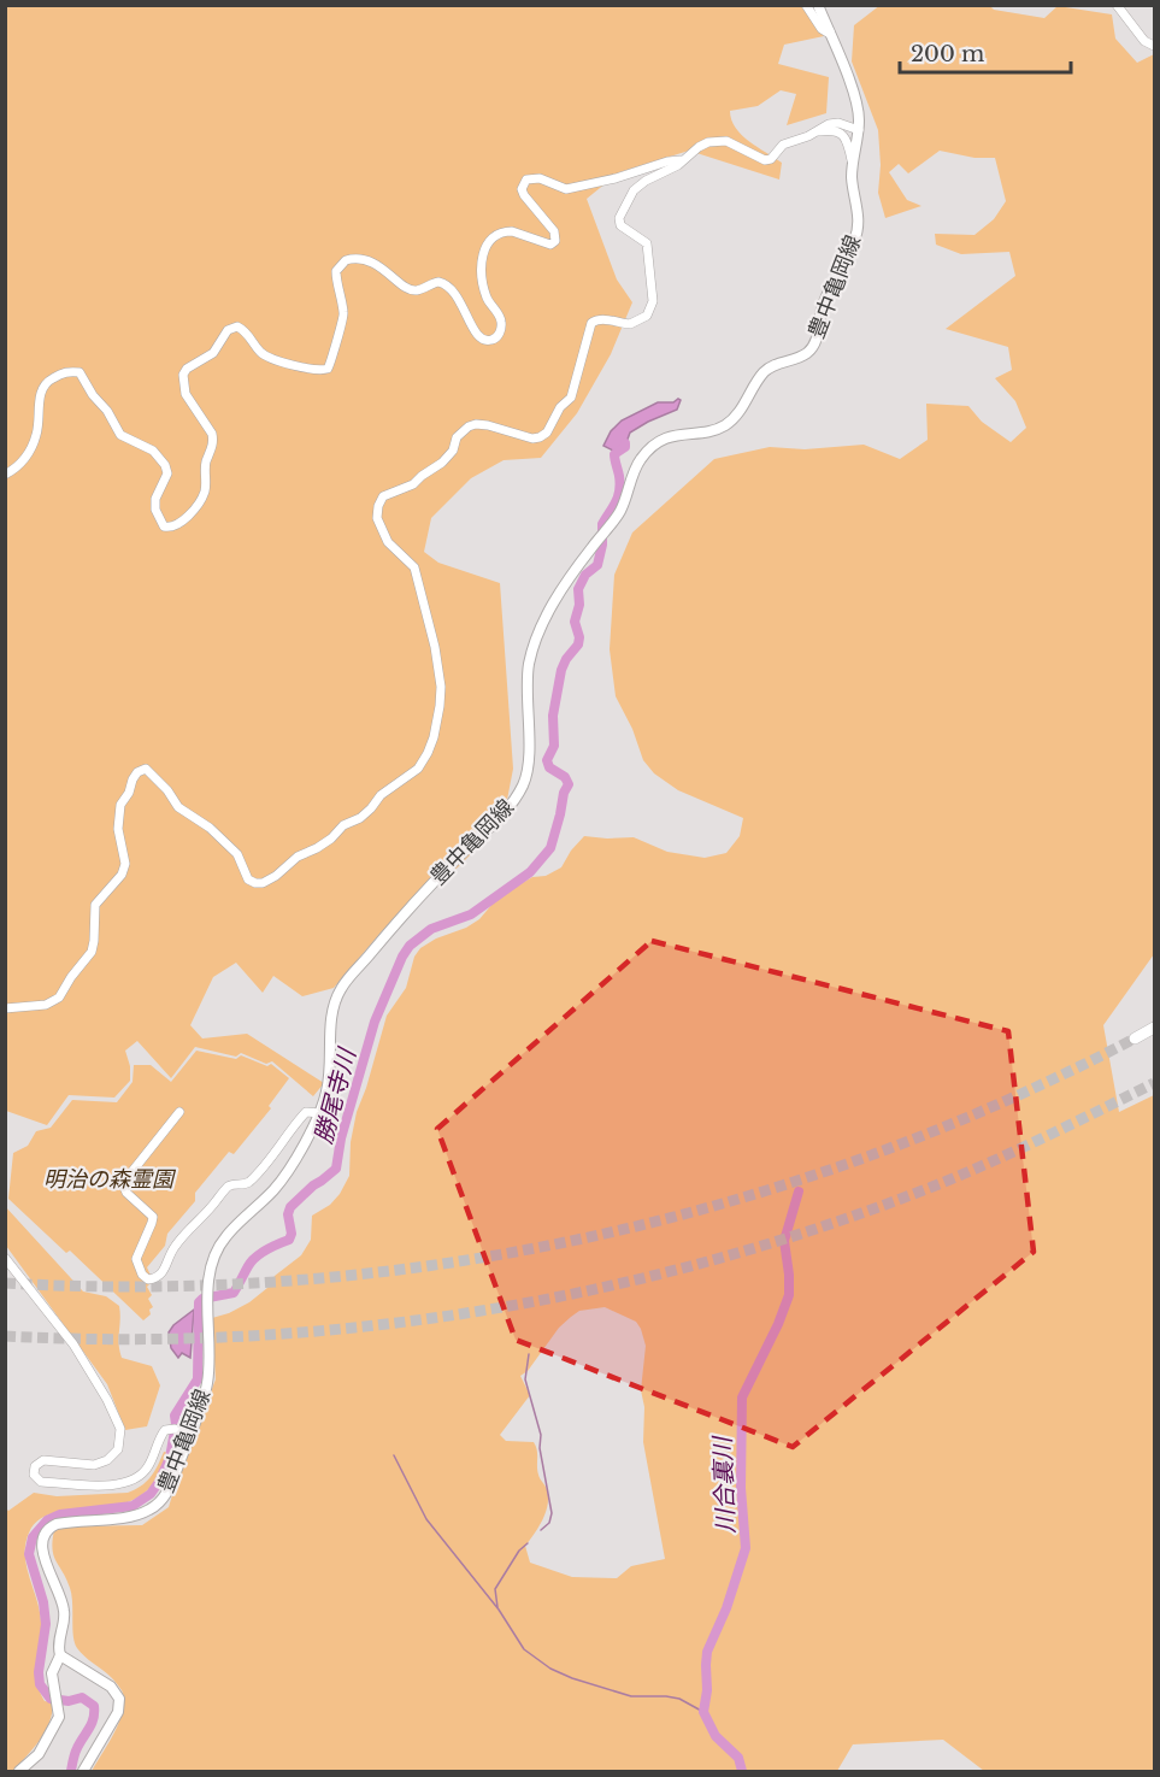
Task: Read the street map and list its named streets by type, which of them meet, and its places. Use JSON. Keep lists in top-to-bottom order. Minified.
{"streets":{"main road":["豊中亀岡線"]},"water":["勝尾寺川","川合裏川"],"parks":["明治の森霊園"],"scale_bar":"200 m"}
